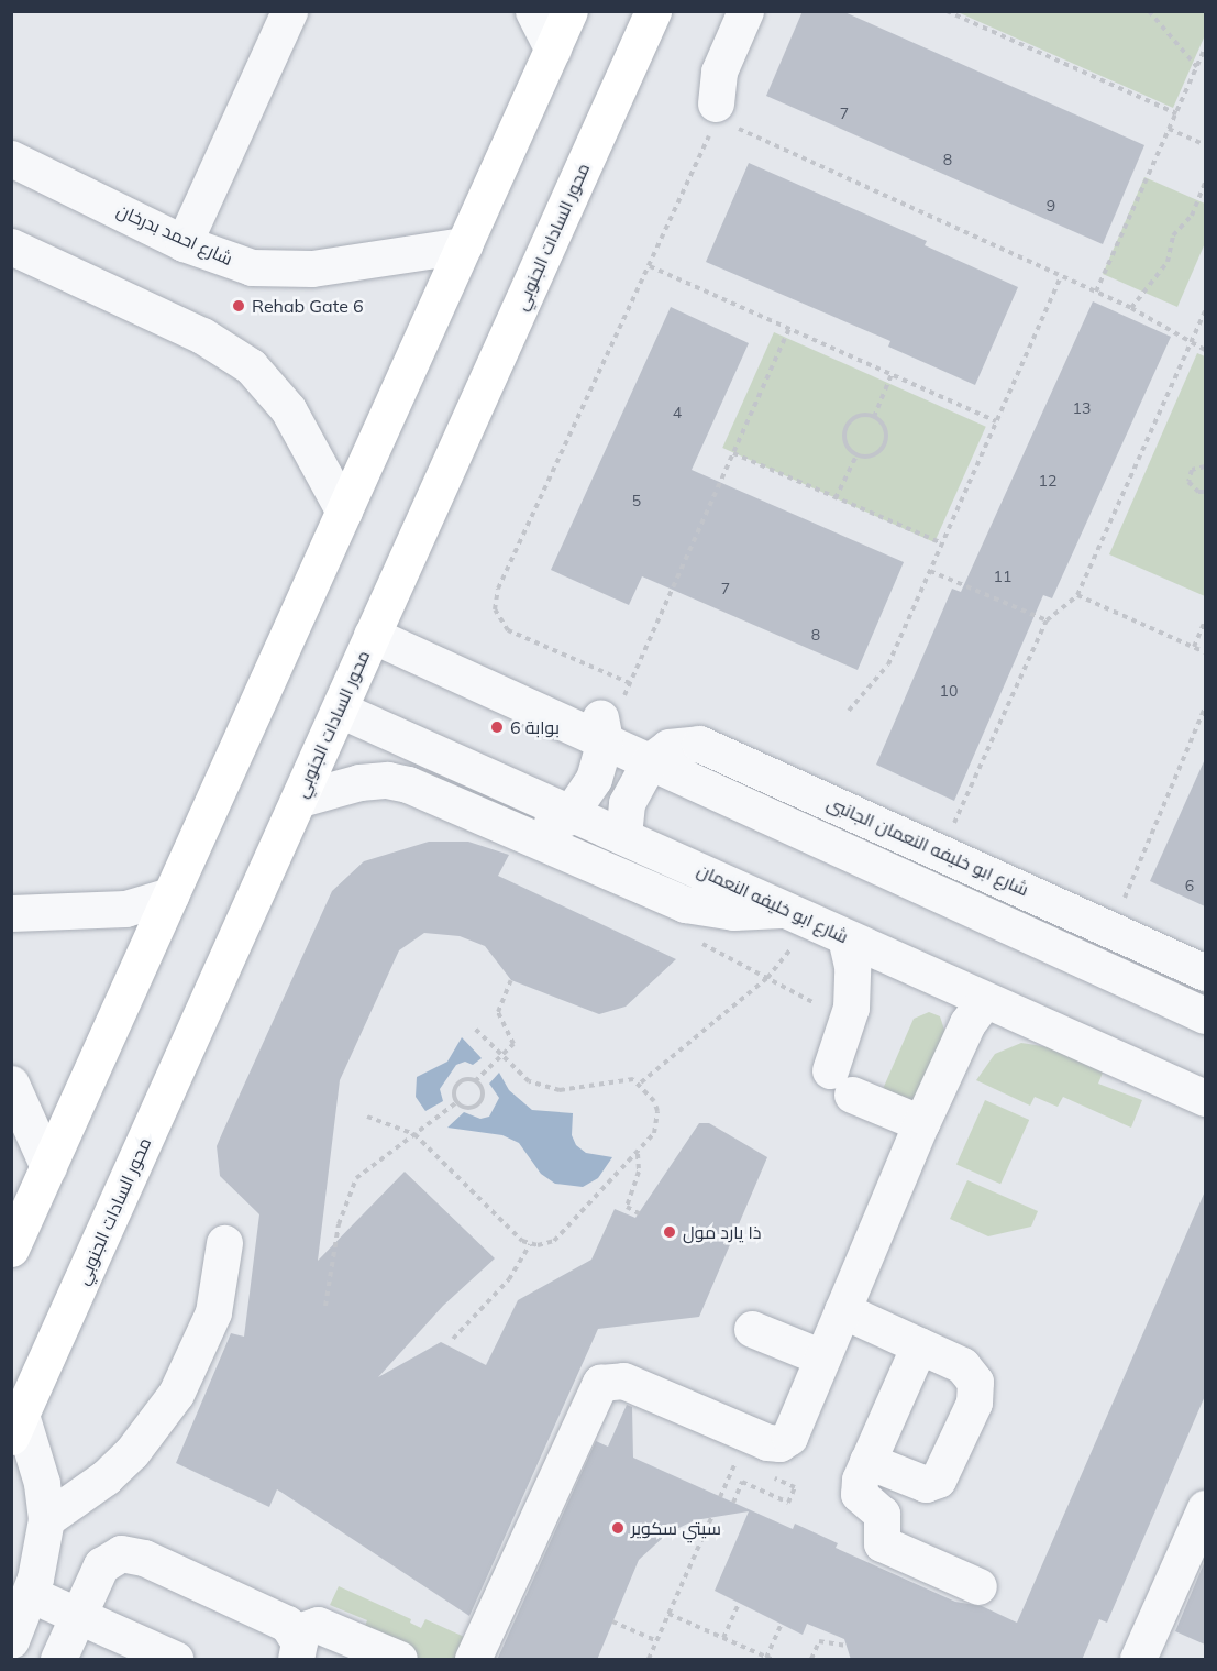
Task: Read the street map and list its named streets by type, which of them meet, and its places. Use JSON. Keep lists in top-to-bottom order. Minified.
{"streets":{"main road":["محور السادات الجنوبي"],"street":["شارع احمد بدرخان","شارع ابو خليفه النعمان الجانبى","شارع ابو خليفه النعمان"]},"places":["Rehab Gate 6","بوابة 6","ذا يارد مول","سيتي سكوير"],"house_numbers":["7","8","9","13","4","12","5","11","7","8","10","6"]}
